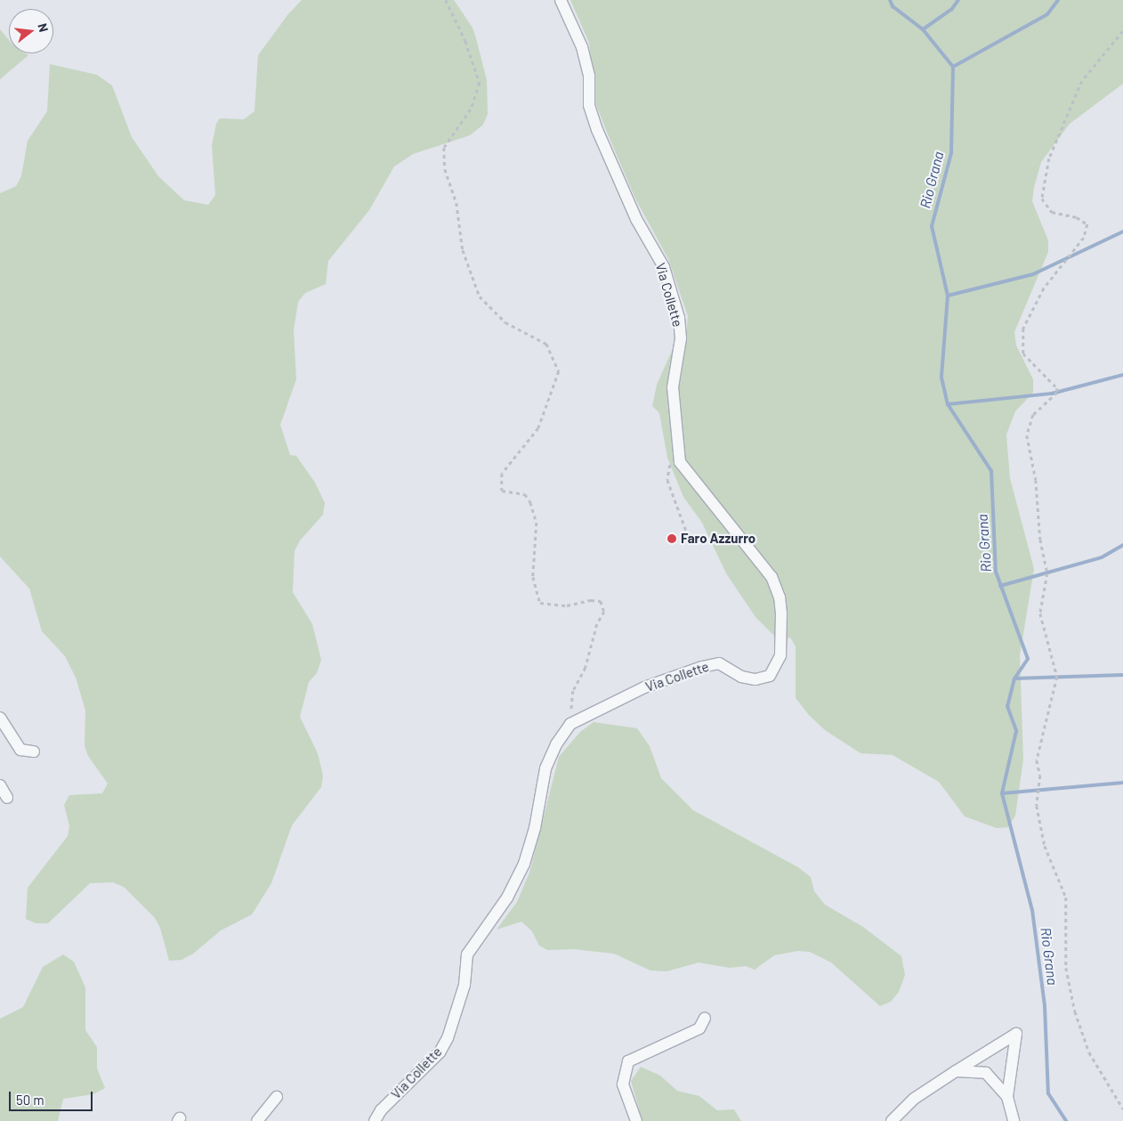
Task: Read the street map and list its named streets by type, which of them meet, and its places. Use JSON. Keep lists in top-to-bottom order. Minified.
{"streets":{"street":["Via Collette"]},"water":["Rio Grana"],"places":["Faro Azzurro"],"scale_bar":"50 m","north":"right"}
